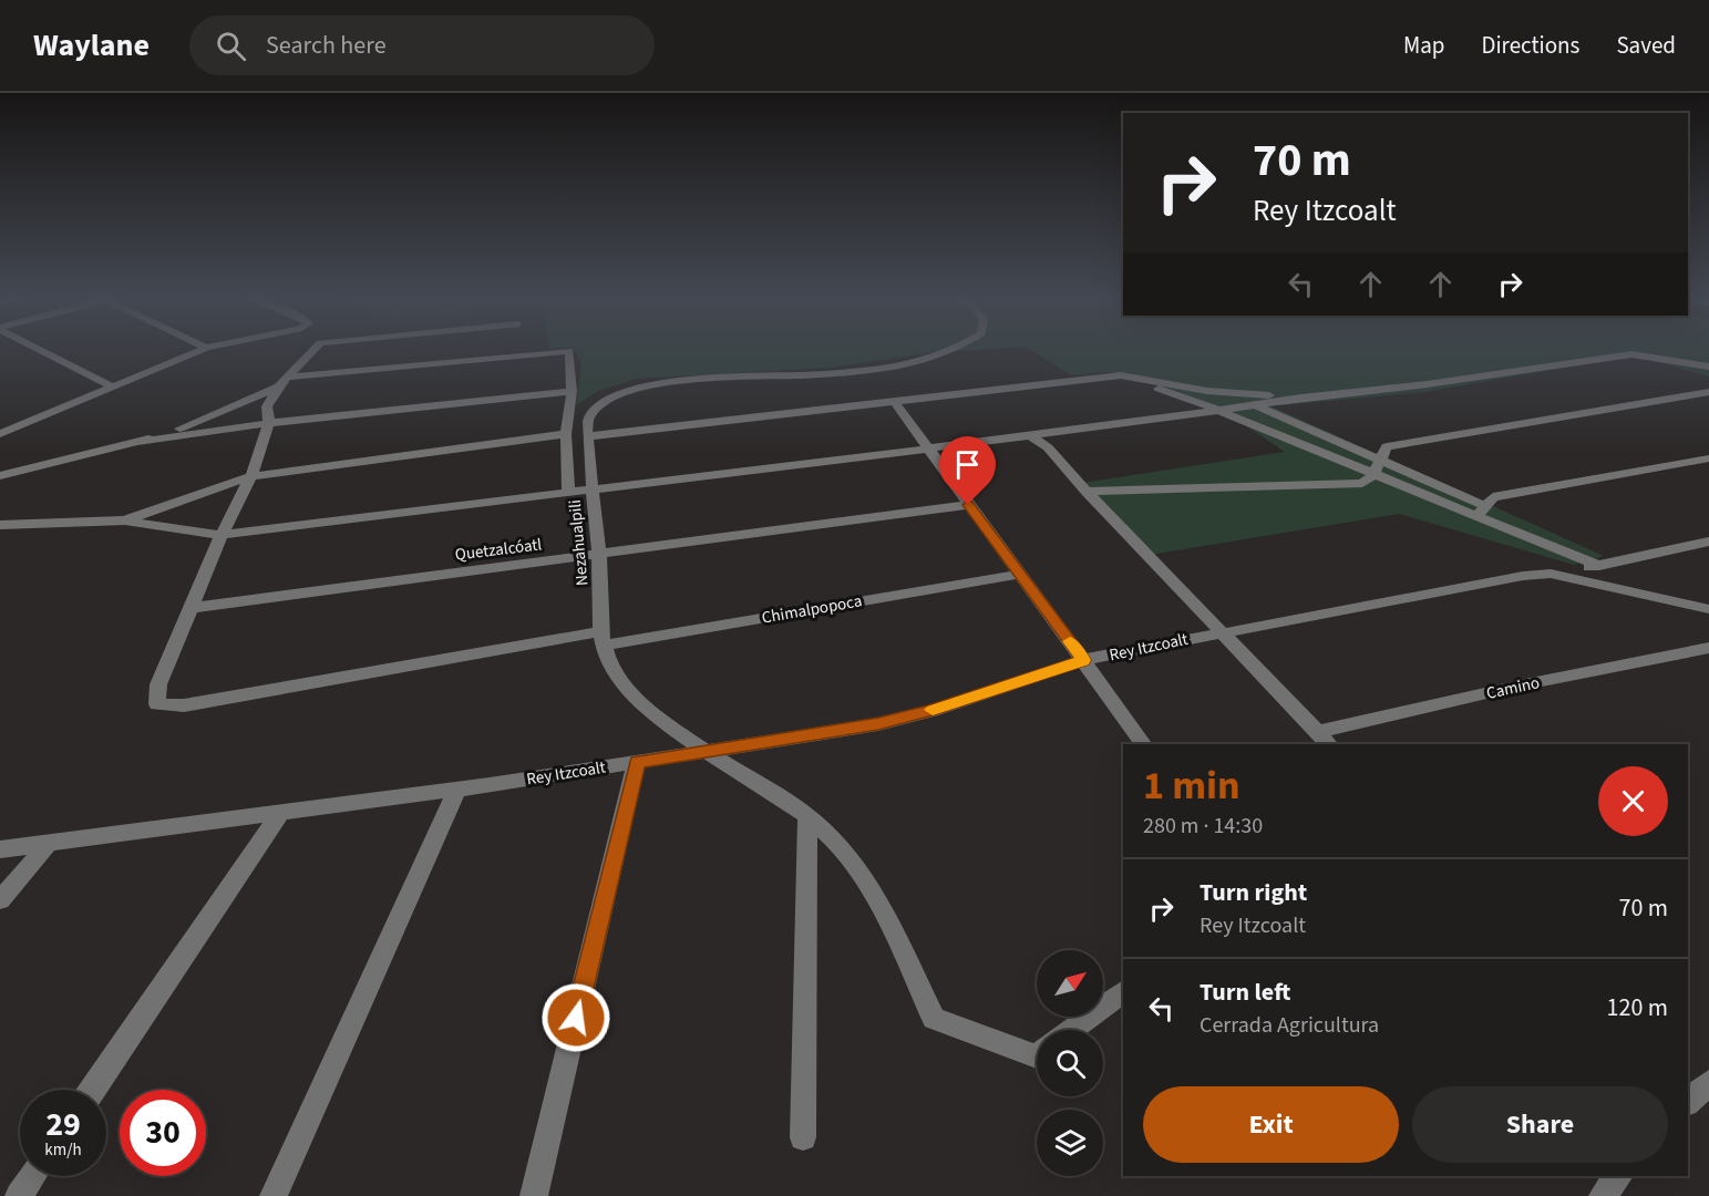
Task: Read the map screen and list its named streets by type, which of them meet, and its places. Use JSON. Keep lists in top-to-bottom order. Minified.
{"streets":{"street":["Nezahualpili","Quetzalcóatl","Chimalpopoca","Rey Itzcoalt","Camino"]},"crossings":[["Nezahualpili","Quetzalcóatl"],["Nezahualpili","Chimalpopoca"],["Quetzalcóatl","Chimalpopoca"]],"north":"top right","page":{"header":"Waylane","search":"Search here","nav":["Map","Directions","Saved"],"turn":["70 m","Rey Itzcoalt"],"heading":["1 min","280 m · 14:30"],"list":[{"name":"Turn right","note":"Rey Itzcoalt","value":"70 m"},{"name":"Turn left","note":"Cerrada Agricultura","value":"120 m"}],"buttons":["Exit","Share"],"speed":"29 km/h","limit":"30"}}
